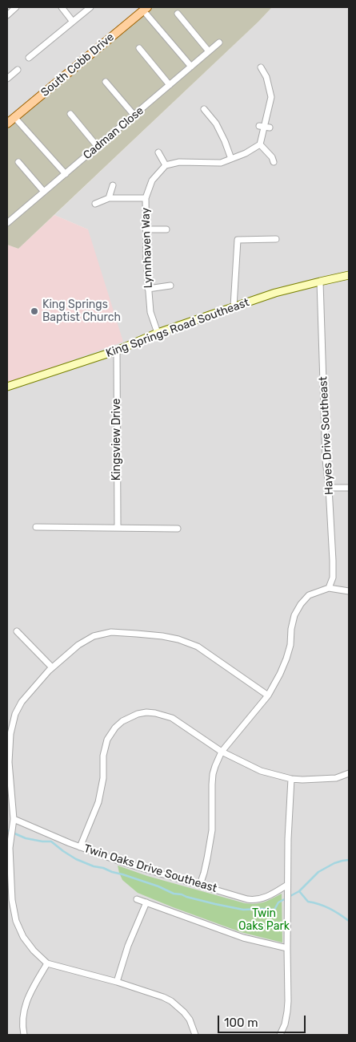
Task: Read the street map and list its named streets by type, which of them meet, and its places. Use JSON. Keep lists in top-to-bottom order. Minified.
{"streets":{"main road":["South Cobb Drive"],"street":["Cadman Close","Lynnhaven Way","King Springs Road Southeast","Hayes Drive Southeast","Kingsview Drive","Twin Oaks Drive Southeast"]},"crossings":[["Lynnhaven Way","King Springs Road Southeast"],["King Springs Road Southeast","Hayes Drive Southeast"],["King Springs Road Southeast","Kingsview Drive"]],"parks":["Twin Oaks Park"],"places":["King Springs Baptist Church"],"scale_bar":"100 m"}
